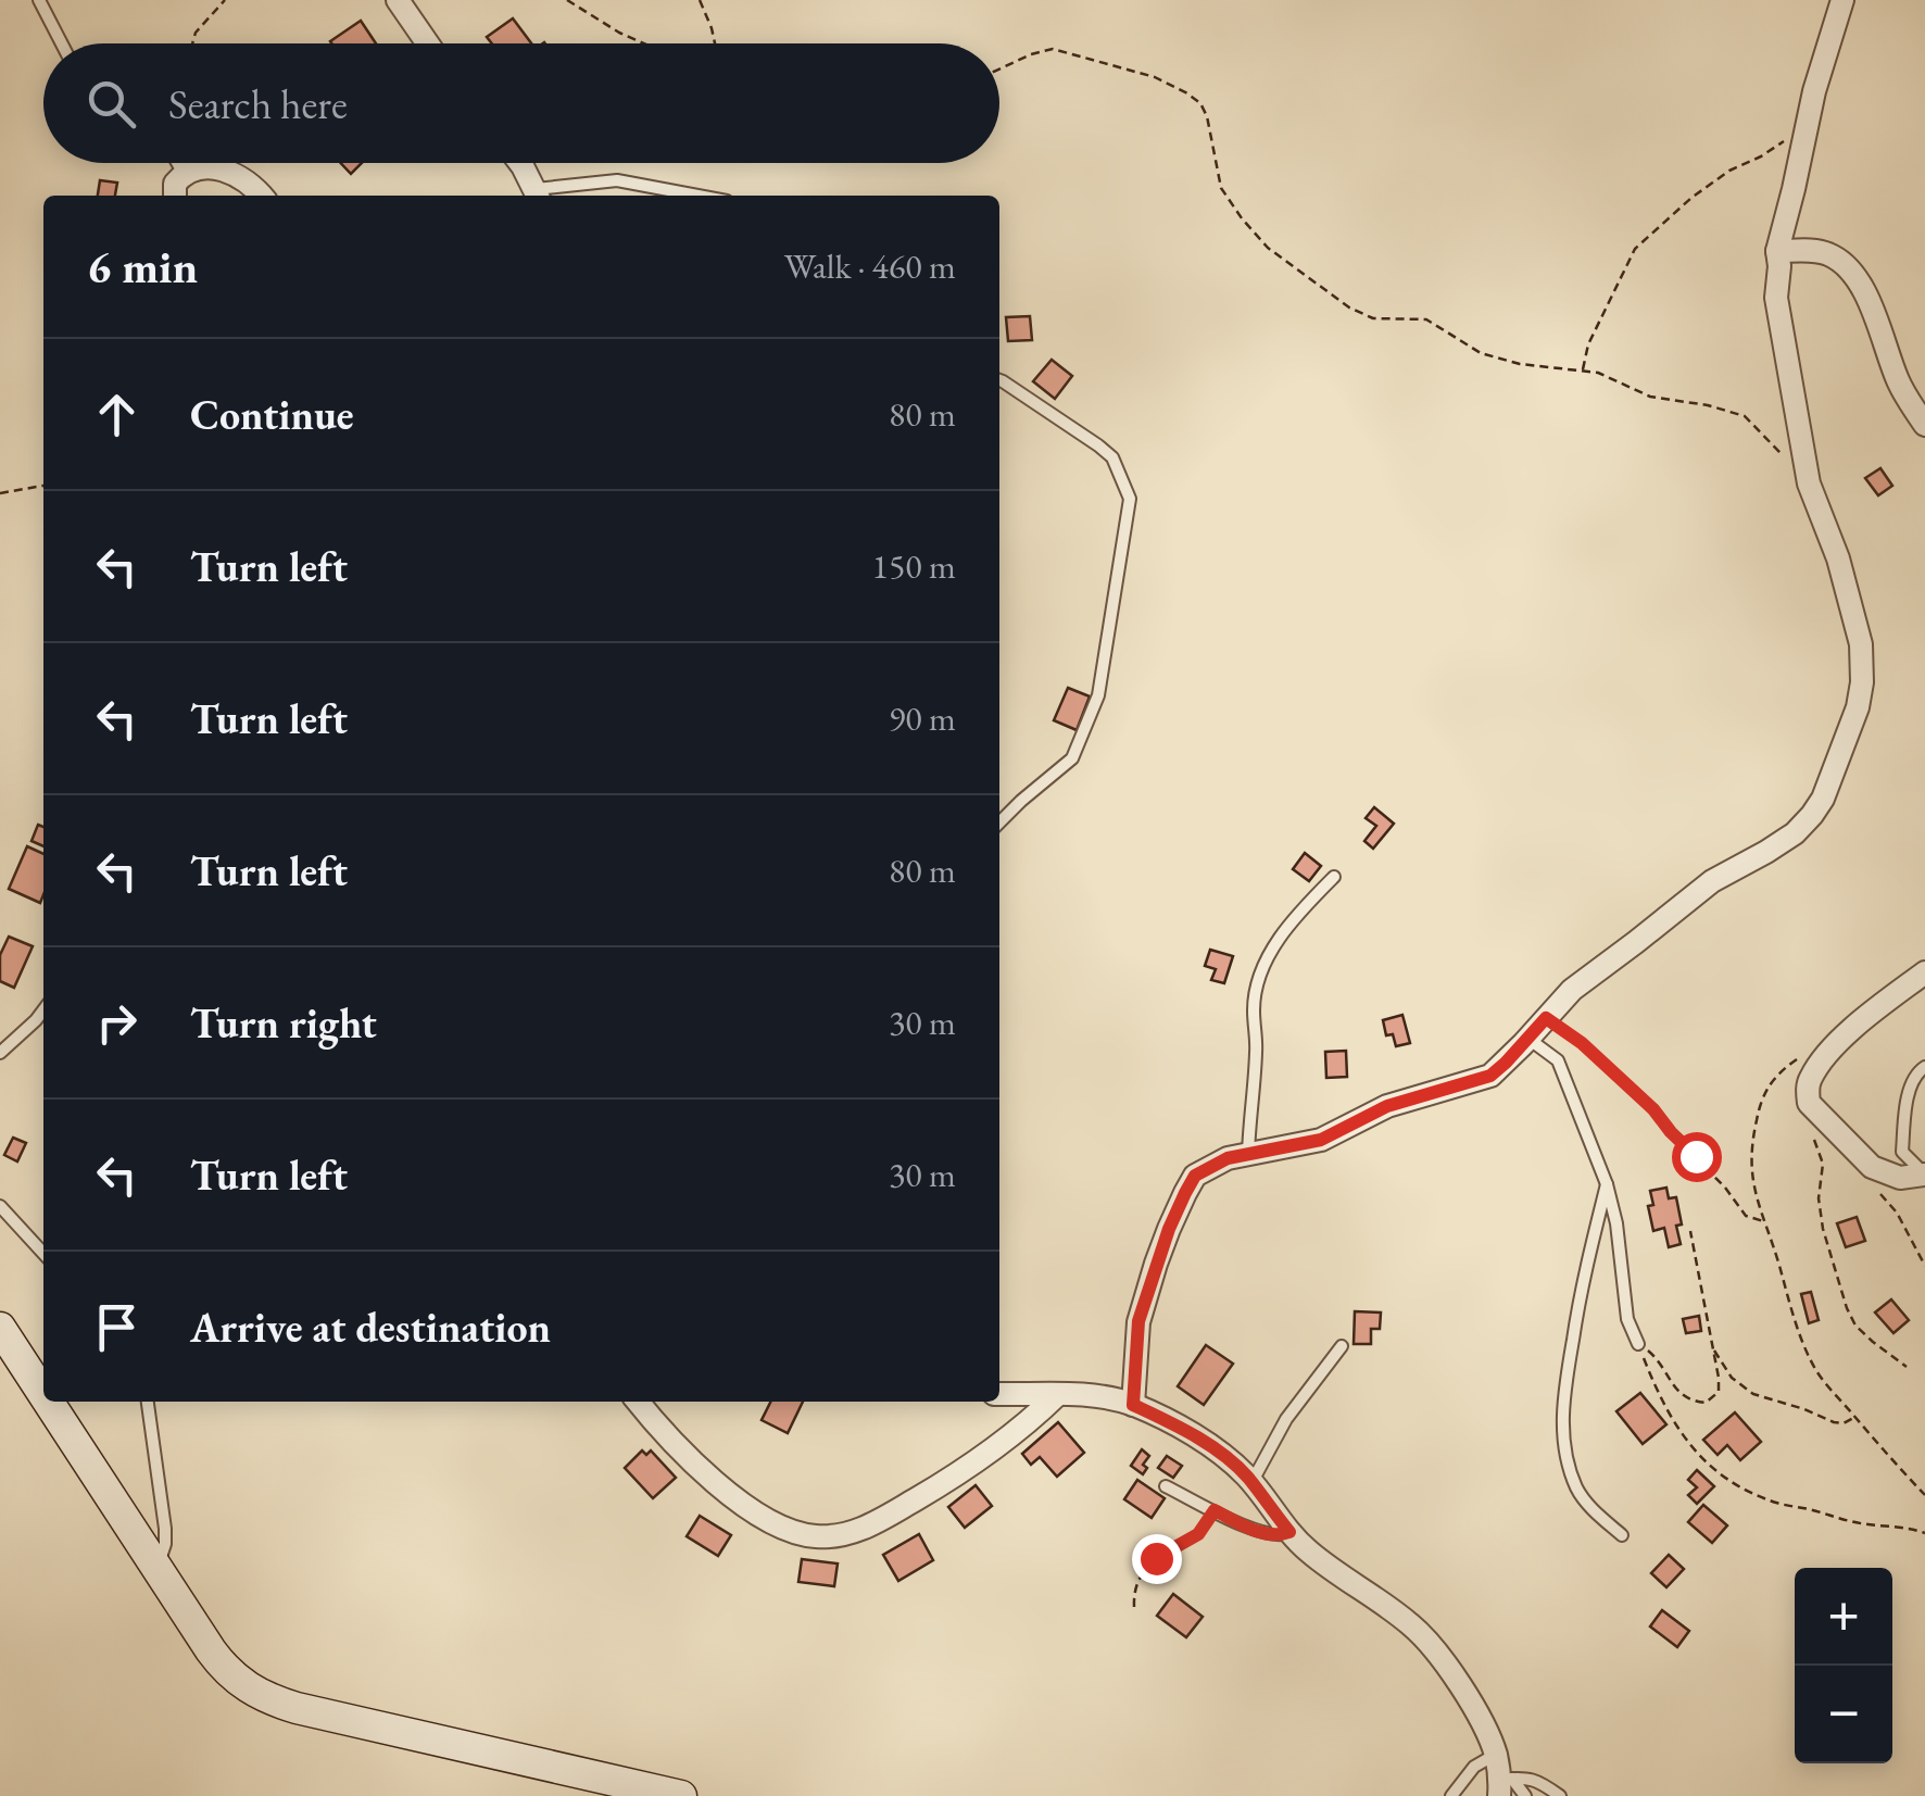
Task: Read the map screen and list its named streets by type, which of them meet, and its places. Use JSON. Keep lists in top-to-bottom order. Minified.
{"page":{"search":"Search here","heading":["6 min","Walk · 460 m"],"list":[["Continue","80 m"],["Turn left","150 m"],["Turn left","90 m"],["Turn left","80 m"],["Turn right","30 m"],["Turn left","30 m"],"Arrive at destination"],"map_buttons":["+","−"]}}
